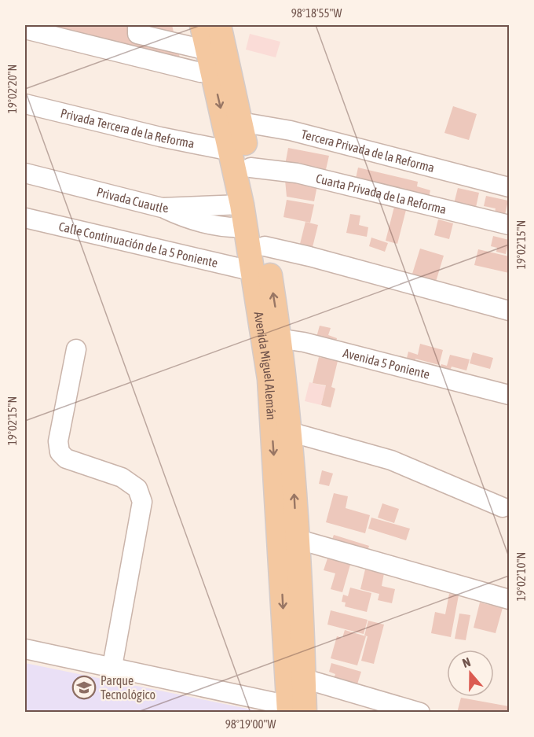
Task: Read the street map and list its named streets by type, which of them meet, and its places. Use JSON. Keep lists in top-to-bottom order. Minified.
{"streets":{"main road":["Avenida Miguel Alemán"],"street":["Privada Tercera de la Reforma","Tercera Privada de la Reforma","Cuarta Privada de la Reforma","Privada Cuautle","Calle Continuación de la 5 Poniente","Avenida 5 Poniente"]},"crossings":[["Privada Tercera de la Reforma","Avenida Miguel Alemán"],["Tercera Privada de la Reforma","Avenida Miguel Alemán"],["Cuarta Privada de la Reforma","Avenida Miguel Alemán"],["Privada Cuautle","Avenida Miguel Alemán"],["Calle Continuación de la 5 Poniente","Avenida Miguel Alemán"],["Avenida 5 Poniente","Avenida Miguel Alemán"]],"places":{"school or university":["Parque Tecnológico"]},"north":"top","coordinates":["98°18'55\"W","19°02'20\"N","19°02'15\"N","19°02'10\"N","98°19'00\"W"]}
